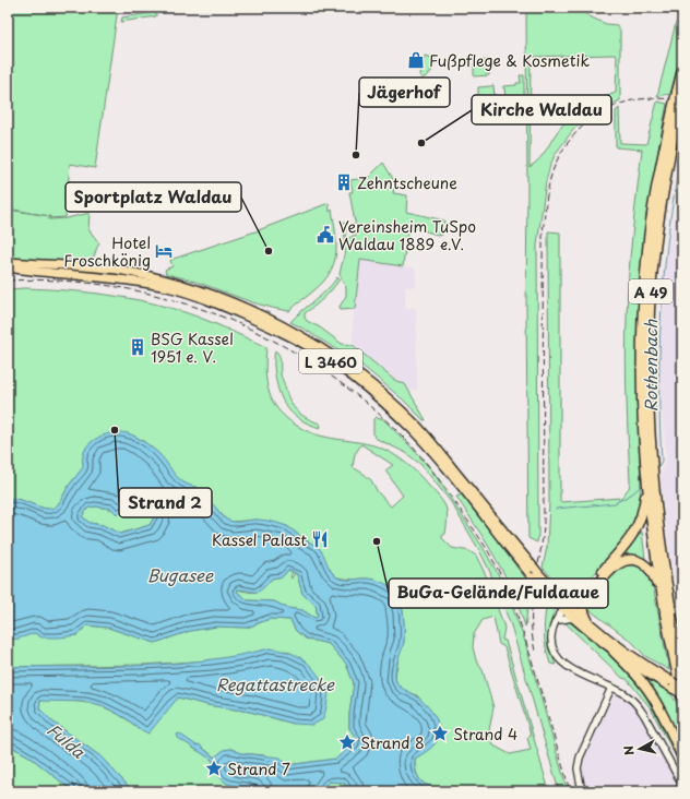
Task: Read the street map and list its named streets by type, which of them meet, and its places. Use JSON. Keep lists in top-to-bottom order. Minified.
{"streets":{"highway":["A 49"],"main road":["L 3460"]},"water":["Rothenbach","Bugasee","Regattastrecke","Fulda"],"places":{"shop":["Fußpflege & Kosmetik"],"other":["Kirche Waldau","Jägerhof","Sportplatz Waldau","Strand 2","BuGa-Gelände/Fuldaaue"],"building":["Zehntscheune","BSG Kassel 1951 e. V."],"public building":["Vereinsheim TuSpo Waldau 1889 e.V."],"hotel":["Hotel Froschkönig"],"restaurant":["Kassel Palast"],"place":["Strand 4","Strand 8","Strand 7"]},"north":"left"}
